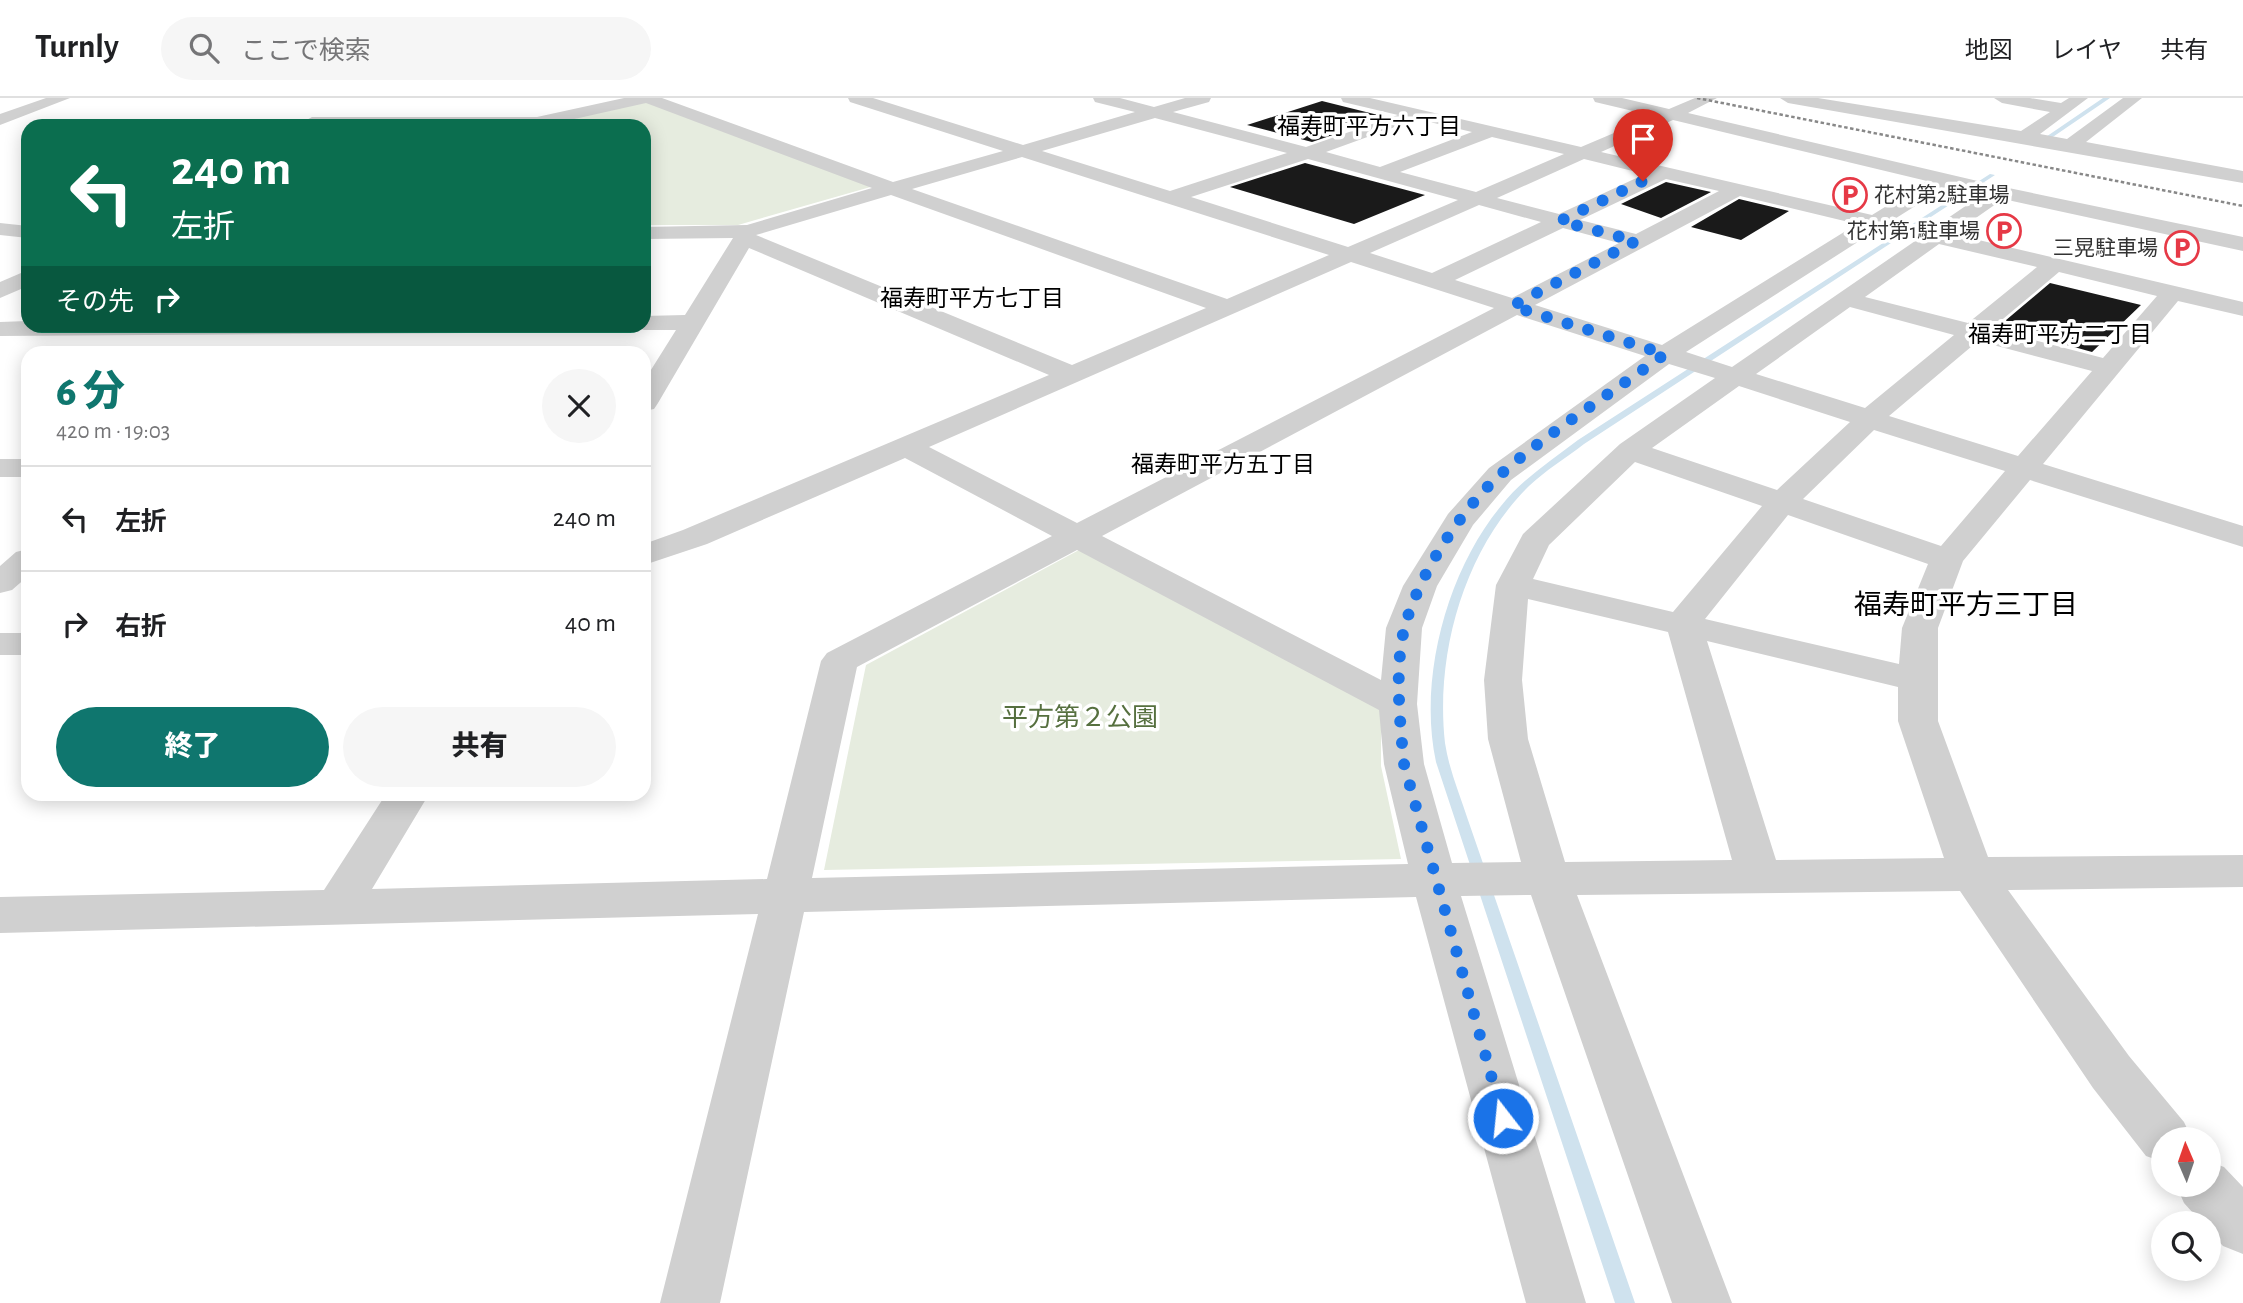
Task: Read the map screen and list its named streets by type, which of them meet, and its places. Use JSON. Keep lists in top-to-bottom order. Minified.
{"districts":["福寿町平方六丁目","福寿町平方七丁目","福寿町平方二丁目","福寿町平方五丁目","福寿町平方三丁目"],"parks":["平方第２公園"],"places":{"parking":["花村第2駐車場","花村第1駐車場","三晃駐車場"]},"north":"top","page":{"header":"Turnly","search":"ここで検索","nav":["地図","レイヤ","共有"],"turn":["240 m","左折"],"then":"その先","heading":["6 分","420 m · 19:03"],"list":[{"name":"左折","value":"240 m"},{"name":"右折","value":"40 m"}],"buttons":["終了","共有"]}}
